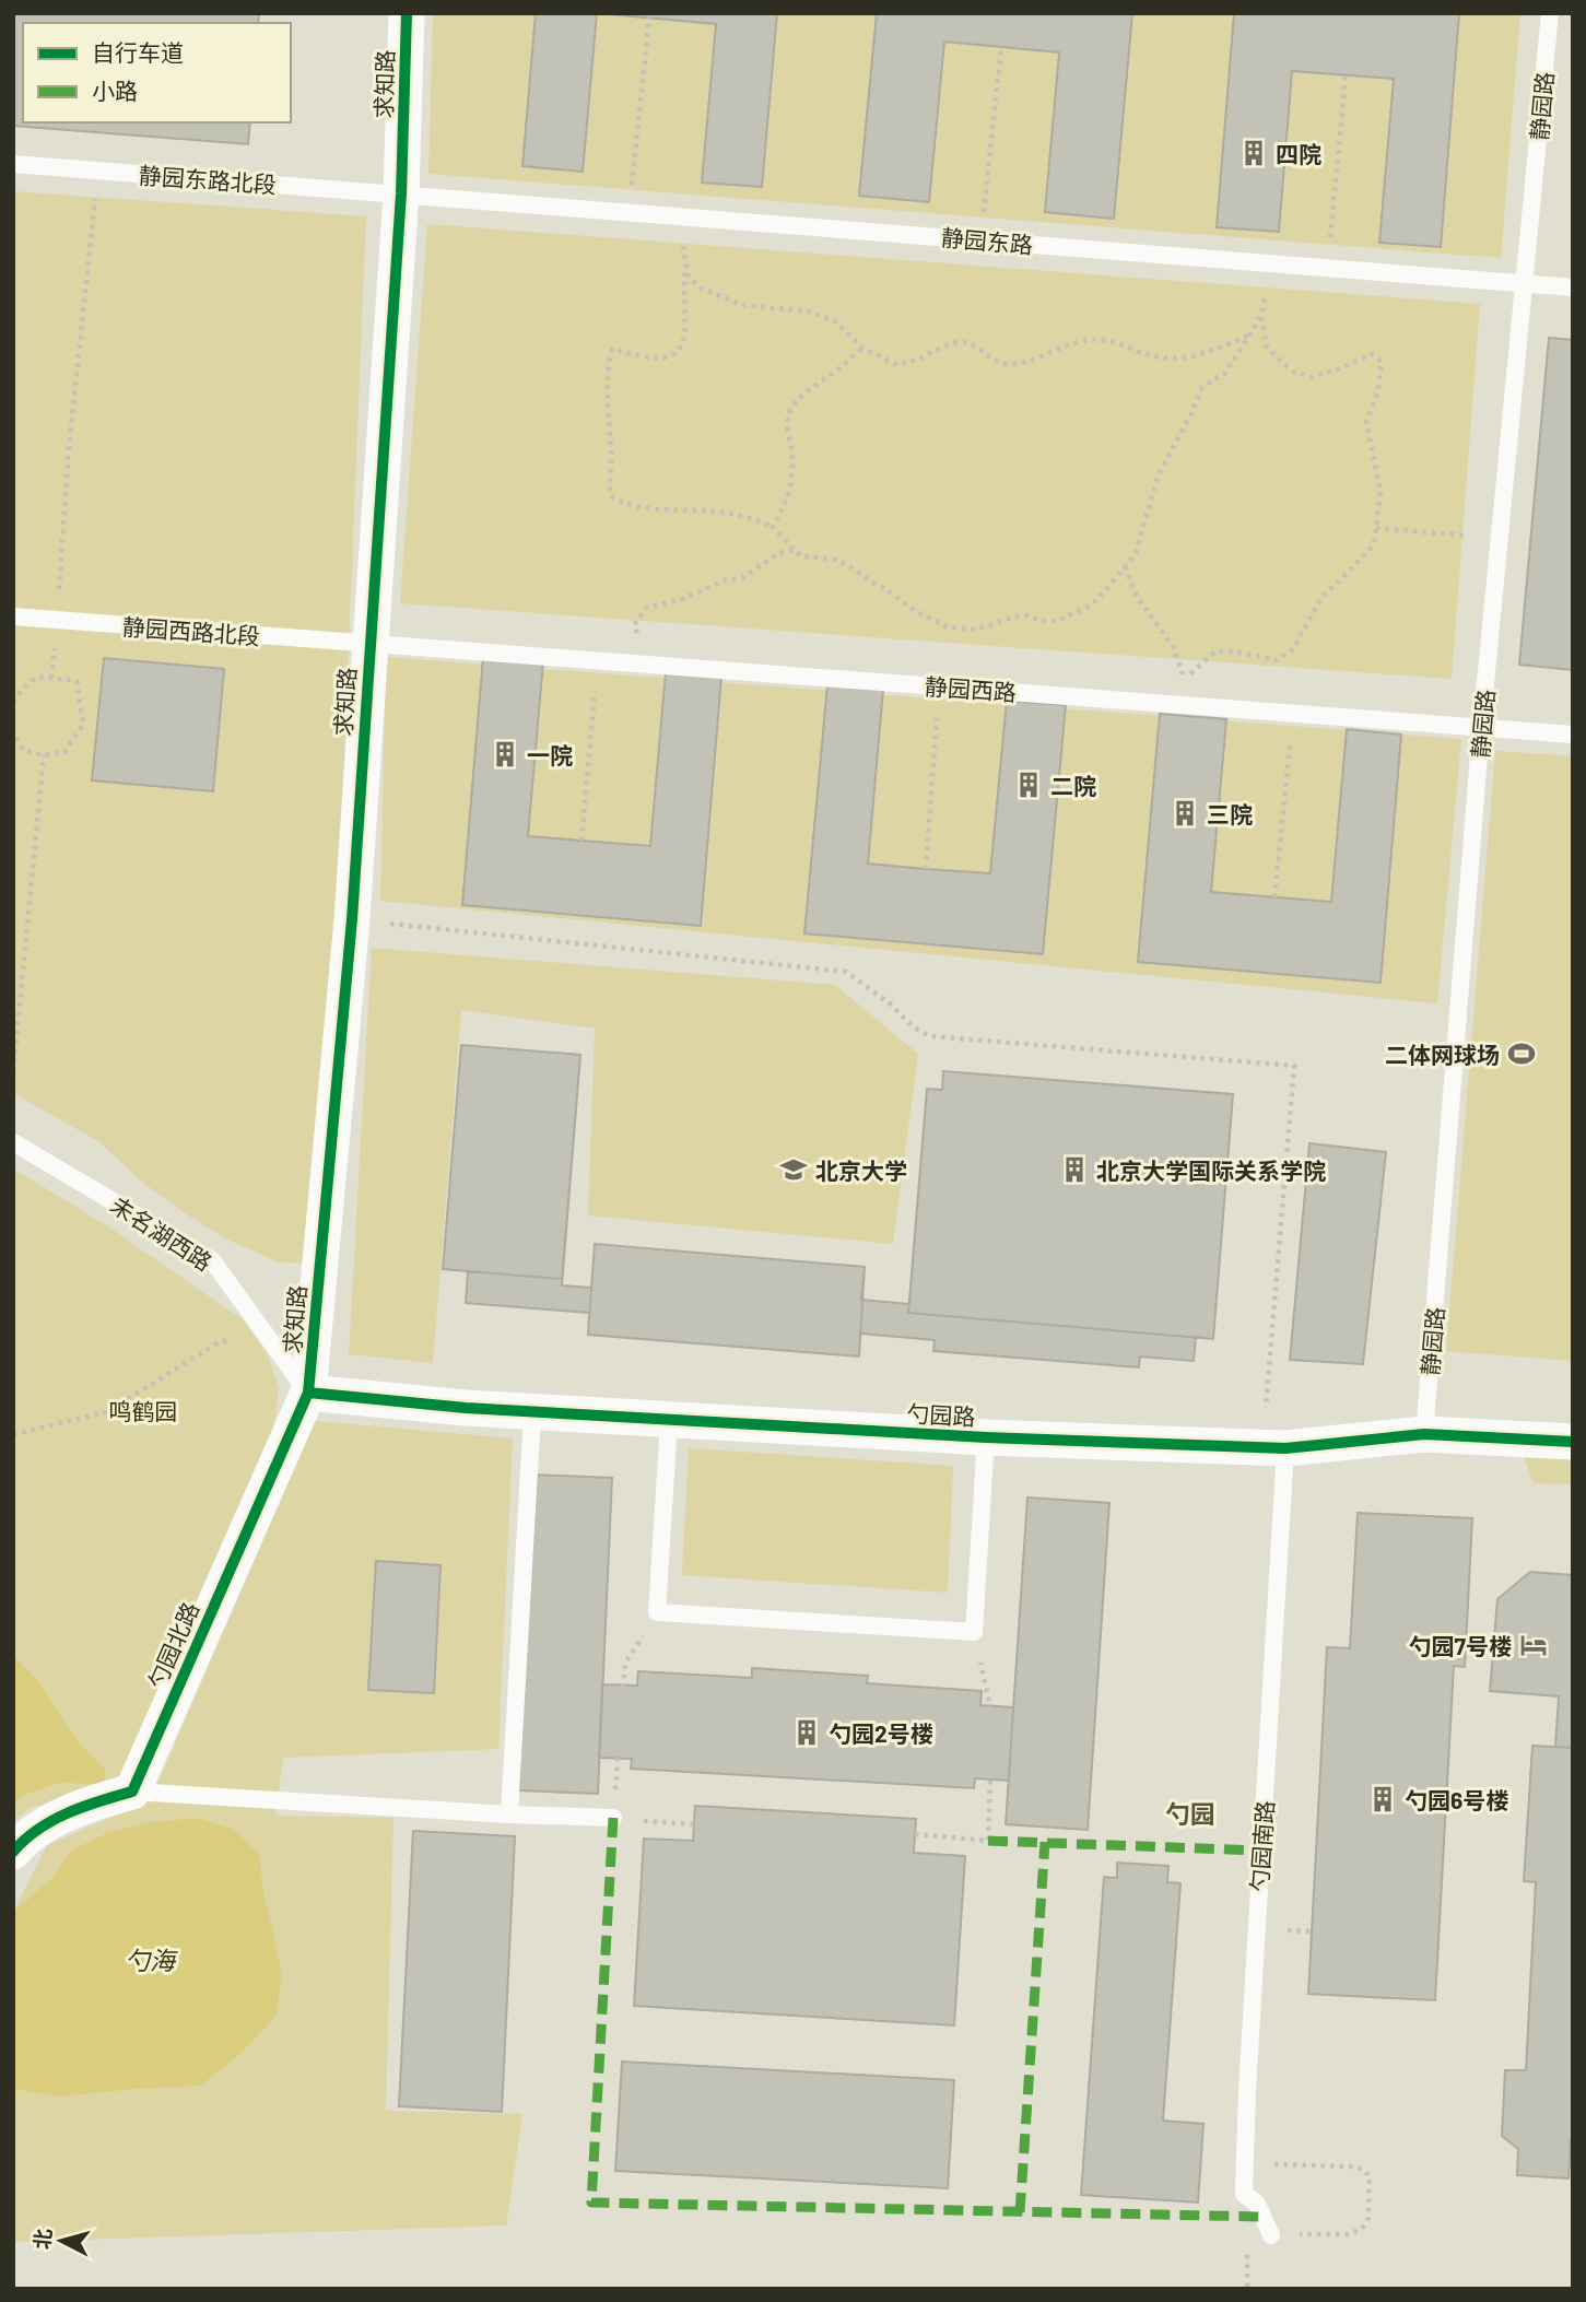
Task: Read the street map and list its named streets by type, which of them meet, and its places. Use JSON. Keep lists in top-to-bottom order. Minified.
{"streets":{"street":["求知路","勺园路","勺园北路"],"lane":["静园路","静园东路北段","静园东路","静园西路北段","静园西路","未名湖西路","勺园南路"]},"crossings":[["求知路","静园东路北段"],["求知路","静园东路"],["求知路","静园西路北段"],["求知路","静园西路"],["求知路","未名湖西路"],["求知路","勺园路"],["求知路","勺园北路"],["静园路","静园东路"],["静园路","静园西路"],["静园路","勺园路"],["静园东路北段","静园东路"],["静园西路北段","静园西路"],["未名湖西路","勺园路"],["未名湖西路","勺园北路"],["勺园路","勺园北路"],["勺园路","勺园南路"]],"districts":["勺园"],"water":["勺海"],"parks":["鸣鹤园"],"places":{"building":["四院","一院","二院","三院","北京大学国际关系学院","勺园2号楼","勺园6号楼"],"sports":["二体网球场"],"school or university":["北京大学"],"hotel":["勺园7号楼"]},"legend":["自行车道","小路"],"north":"left"}
